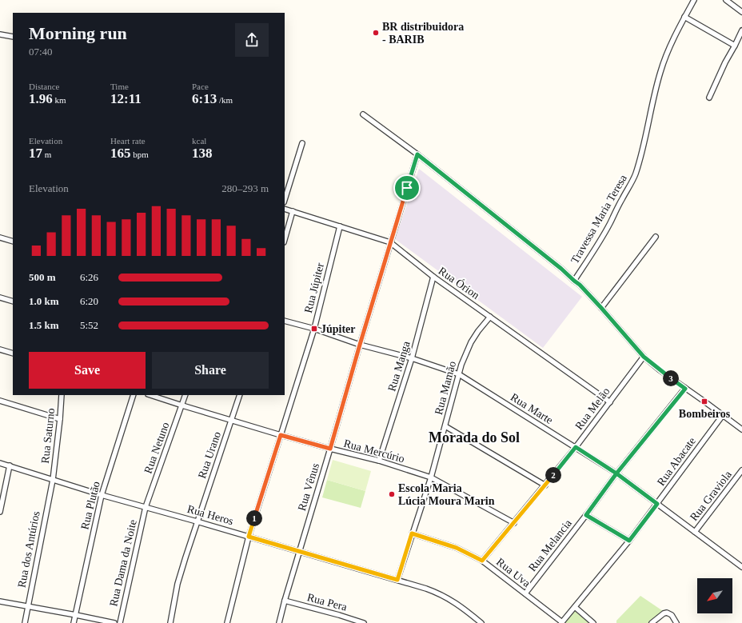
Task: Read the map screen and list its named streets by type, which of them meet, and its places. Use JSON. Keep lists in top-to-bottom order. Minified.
{"streets":{"street":["Travessa Maria Teresa","Rua Órion","Rua Júpiter","Rua Manga","Rua Mamão","Rua Marte","Rua Melão","Rua Saturno","Rua Netuno","Rua Mercúrio","Rua Urano","Rua Abacate","Rua Vênus","Rua Graviola","Rua Plutão","Rua Heros","Rua Melancia","Rua dos Antúrios","Rua Dama da Noite","Rua Uva","Rua Pera"]},"crossings":[["Rua Órion","Rua Júpiter"],["Rua Órion","Rua Manga"],["Rua Órion","Rua Mamão"],["Rua Órion","Rua Melão"],["Rua Órion","Rua Vênus"],["Rua Júpiter","Rua Marte"],["Rua Júpiter","Rua Mercúrio"],["Rua Júpiter","Rua Heros"],["Rua Manga","Rua Marte"],["Rua Manga","Rua Mercúrio"],["Rua Mamão","Rua Marte"],["Rua Mamão","Rua Mercúrio"],["Rua Mamão","Rua Heros"],["Rua Mamão","Rua Uva"],["Rua Marte","Rua Melão"],["Rua Marte","Rua Abacate"],["Rua Marte","Rua Vênus"],["Rua Marte","Rua Graviola"],["Rua Marte","Rua Melancia"],["Rua Melão","Rua Mercúrio"],["Rua Melão","Rua Uva"],["Rua Saturno","Rua Heros"],["Rua Saturno","Rua dos Antúrios"],["Rua Netuno","Rua Mercúrio"],["Rua Netuno","Rua Heros"],["Rua Netuno","Rua Dama da Noite"],["Rua Mercúrio","Rua Urano"],["Rua Mercúrio","Rua Vênus"],["Rua Urano","Rua Heros"],["Rua Abacate","Rua Uva"],["Rua Vênus","Rua Heros"],["Rua Vênus","Rua Pera"],["Rua Plutão","Rua Heros"],["Rua Heros","Rua dos Antúrios"],["Rua Heros","Rua Dama da Noite"],["Rua Melancia","Rua Uva"]],"districts":["Morada do Sol"],"places":{"other":["BR distribuidora - BARIB","Escola Maria Lúcia Moura Marin"],"transit":["Júpiter","Bombeiros"]},"north":"bottom left","page":{"heading":["Morning run","07:40"],"stats":[["Distance","1.96 km"],["Time","12:11"],["Pace","6:13 /km"],["Elevation","17 m"],["Heart rate","165 bpm"],["kcal","138"]],"chart":["Elevation","280–293 m"],"list":[{"name":"500 m","note":"6:26"},{"name":"1.0 km","note":"6:20"},{"name":"1.5 km","note":"5:52"}],"buttons":["Save","Share"],"pins":["3","2","1"]}}
